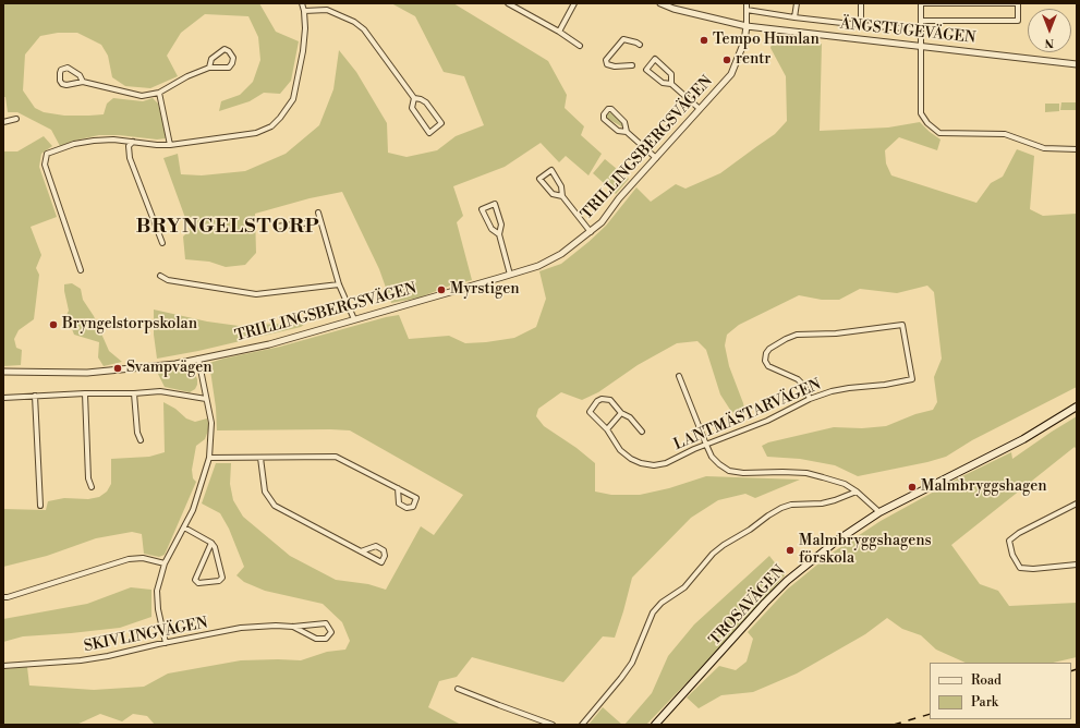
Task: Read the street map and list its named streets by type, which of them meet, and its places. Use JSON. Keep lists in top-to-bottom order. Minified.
{"streets":{"main road":["TROSAVÄGEN"],"street":["ÄNGSTUGEVÄGEN","TRILLINGSBERGSVÄGEN","LANTMÄSTARVÄGEN","SKIVLINGVÄGEN"]},"crossings":[["ÄNGSTUGEVÄGEN","TRILLINGSBERGSVÄGEN"]],"districts":["BRYNGELSTORP"],"places":["Tempo Humlan","rentr","Myrstigen","Bryngelstorpskolan","Svampvägen","Malmbryggshagen","Malmbryggshagens förskola"],"legend":["Road","Park"],"north":"bottom"}
